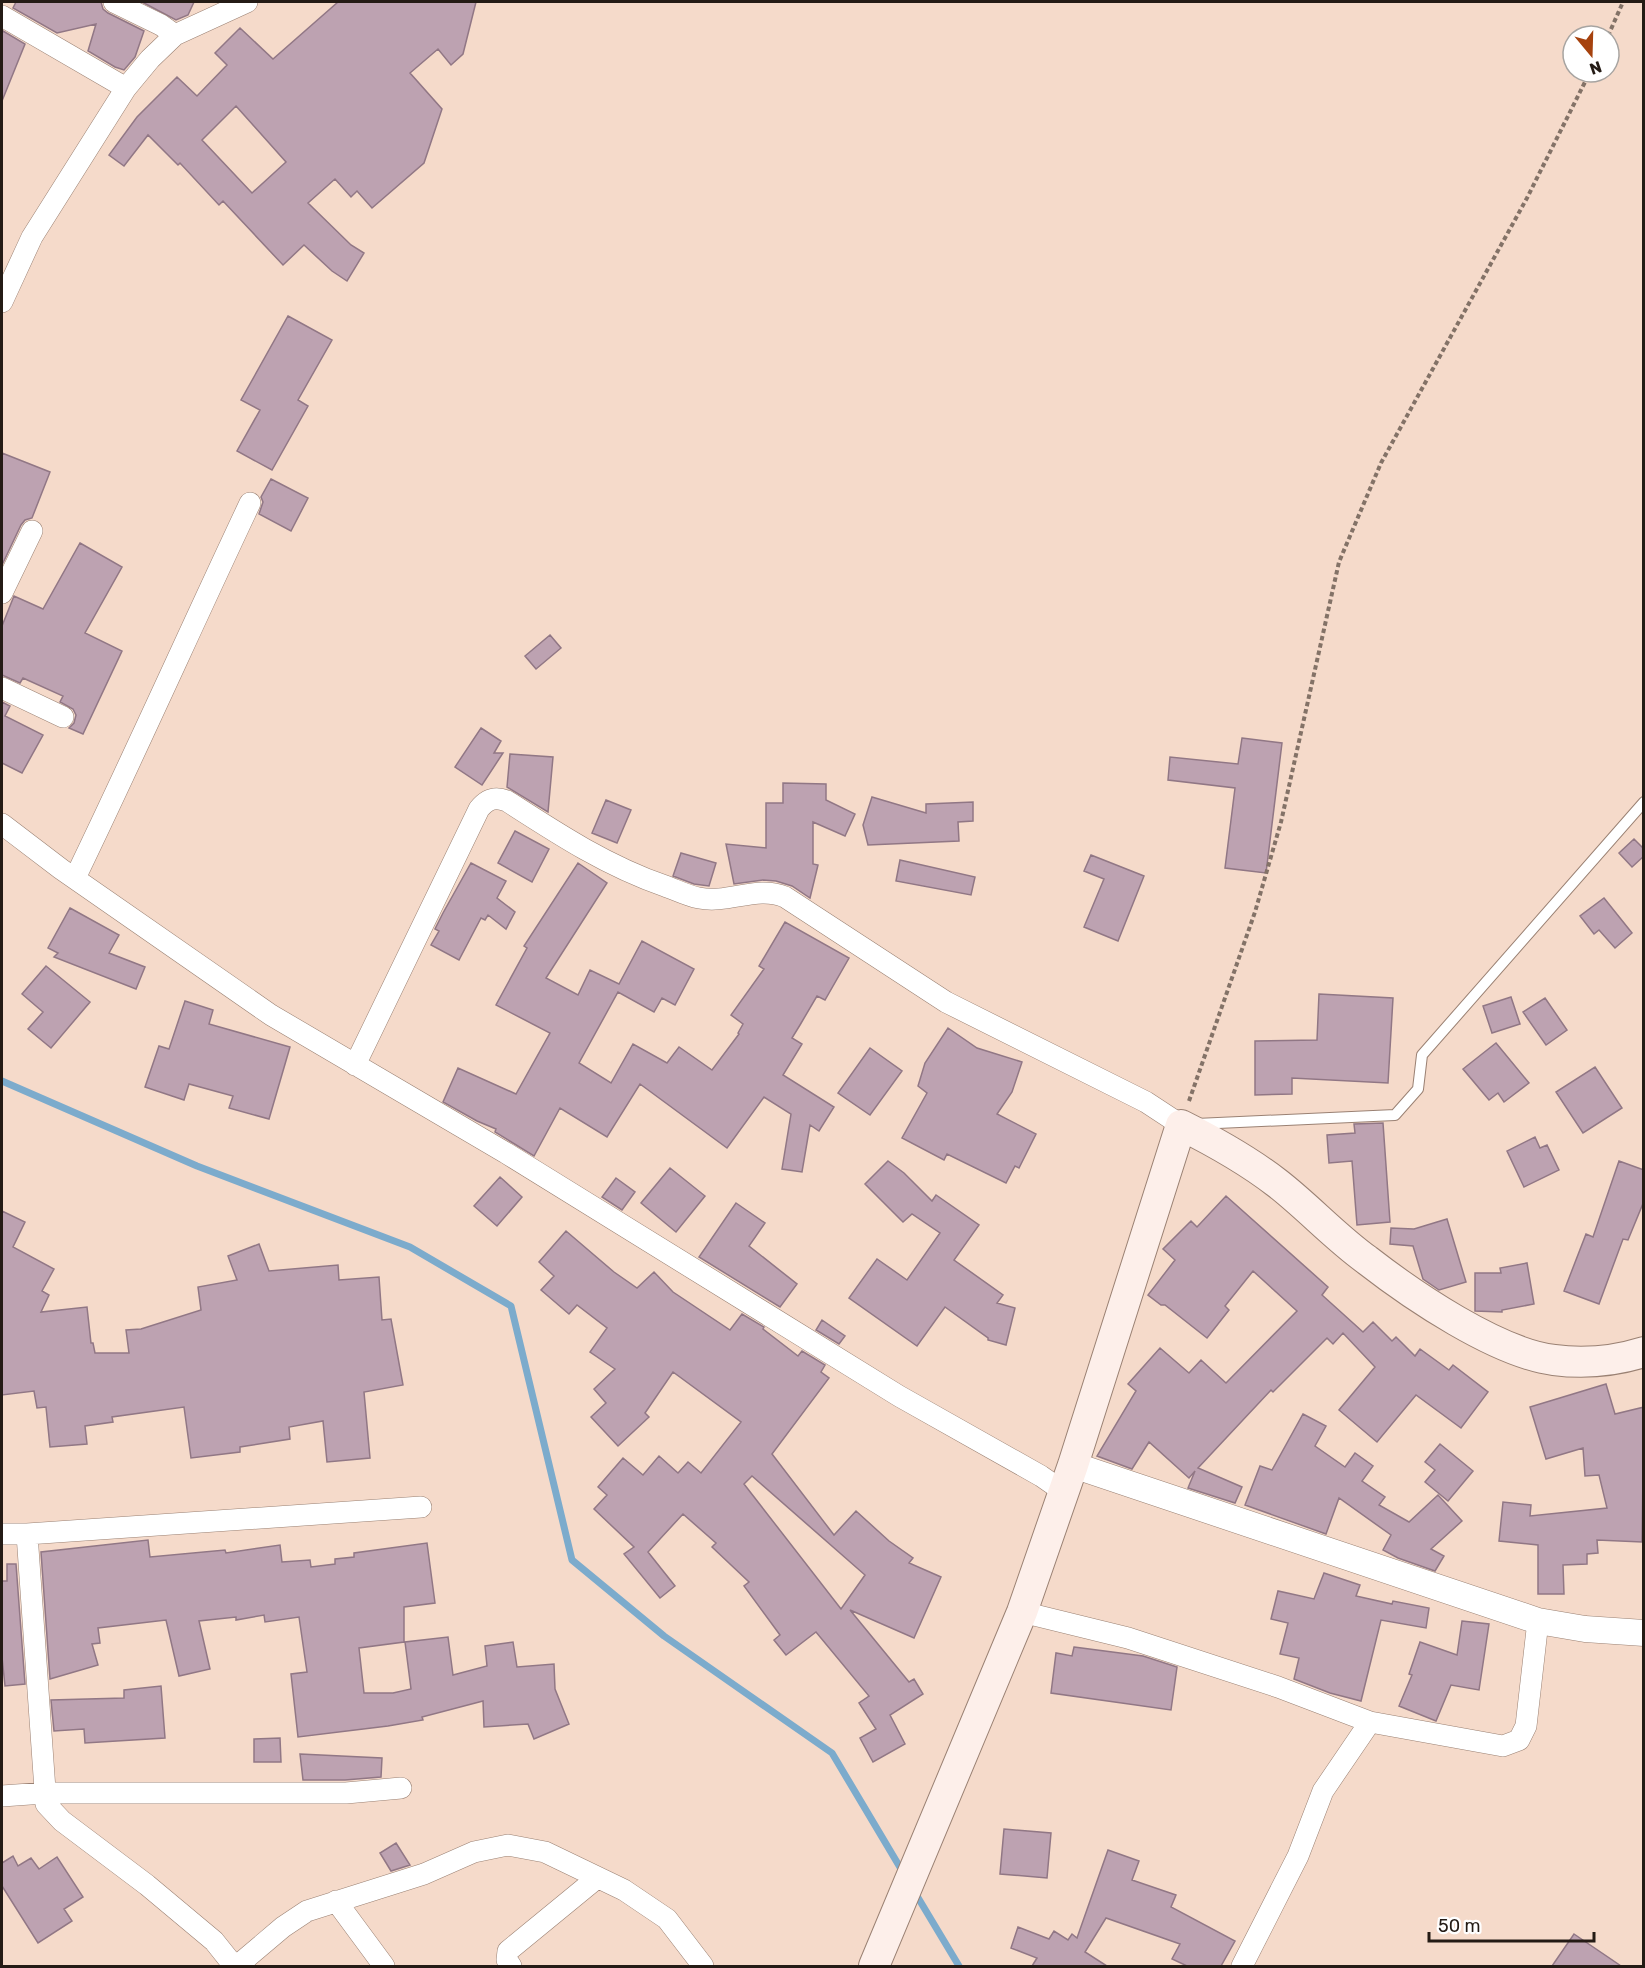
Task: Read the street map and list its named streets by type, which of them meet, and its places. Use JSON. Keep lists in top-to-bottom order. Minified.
{"scale_bar":"50 m","north":"bottom"}
